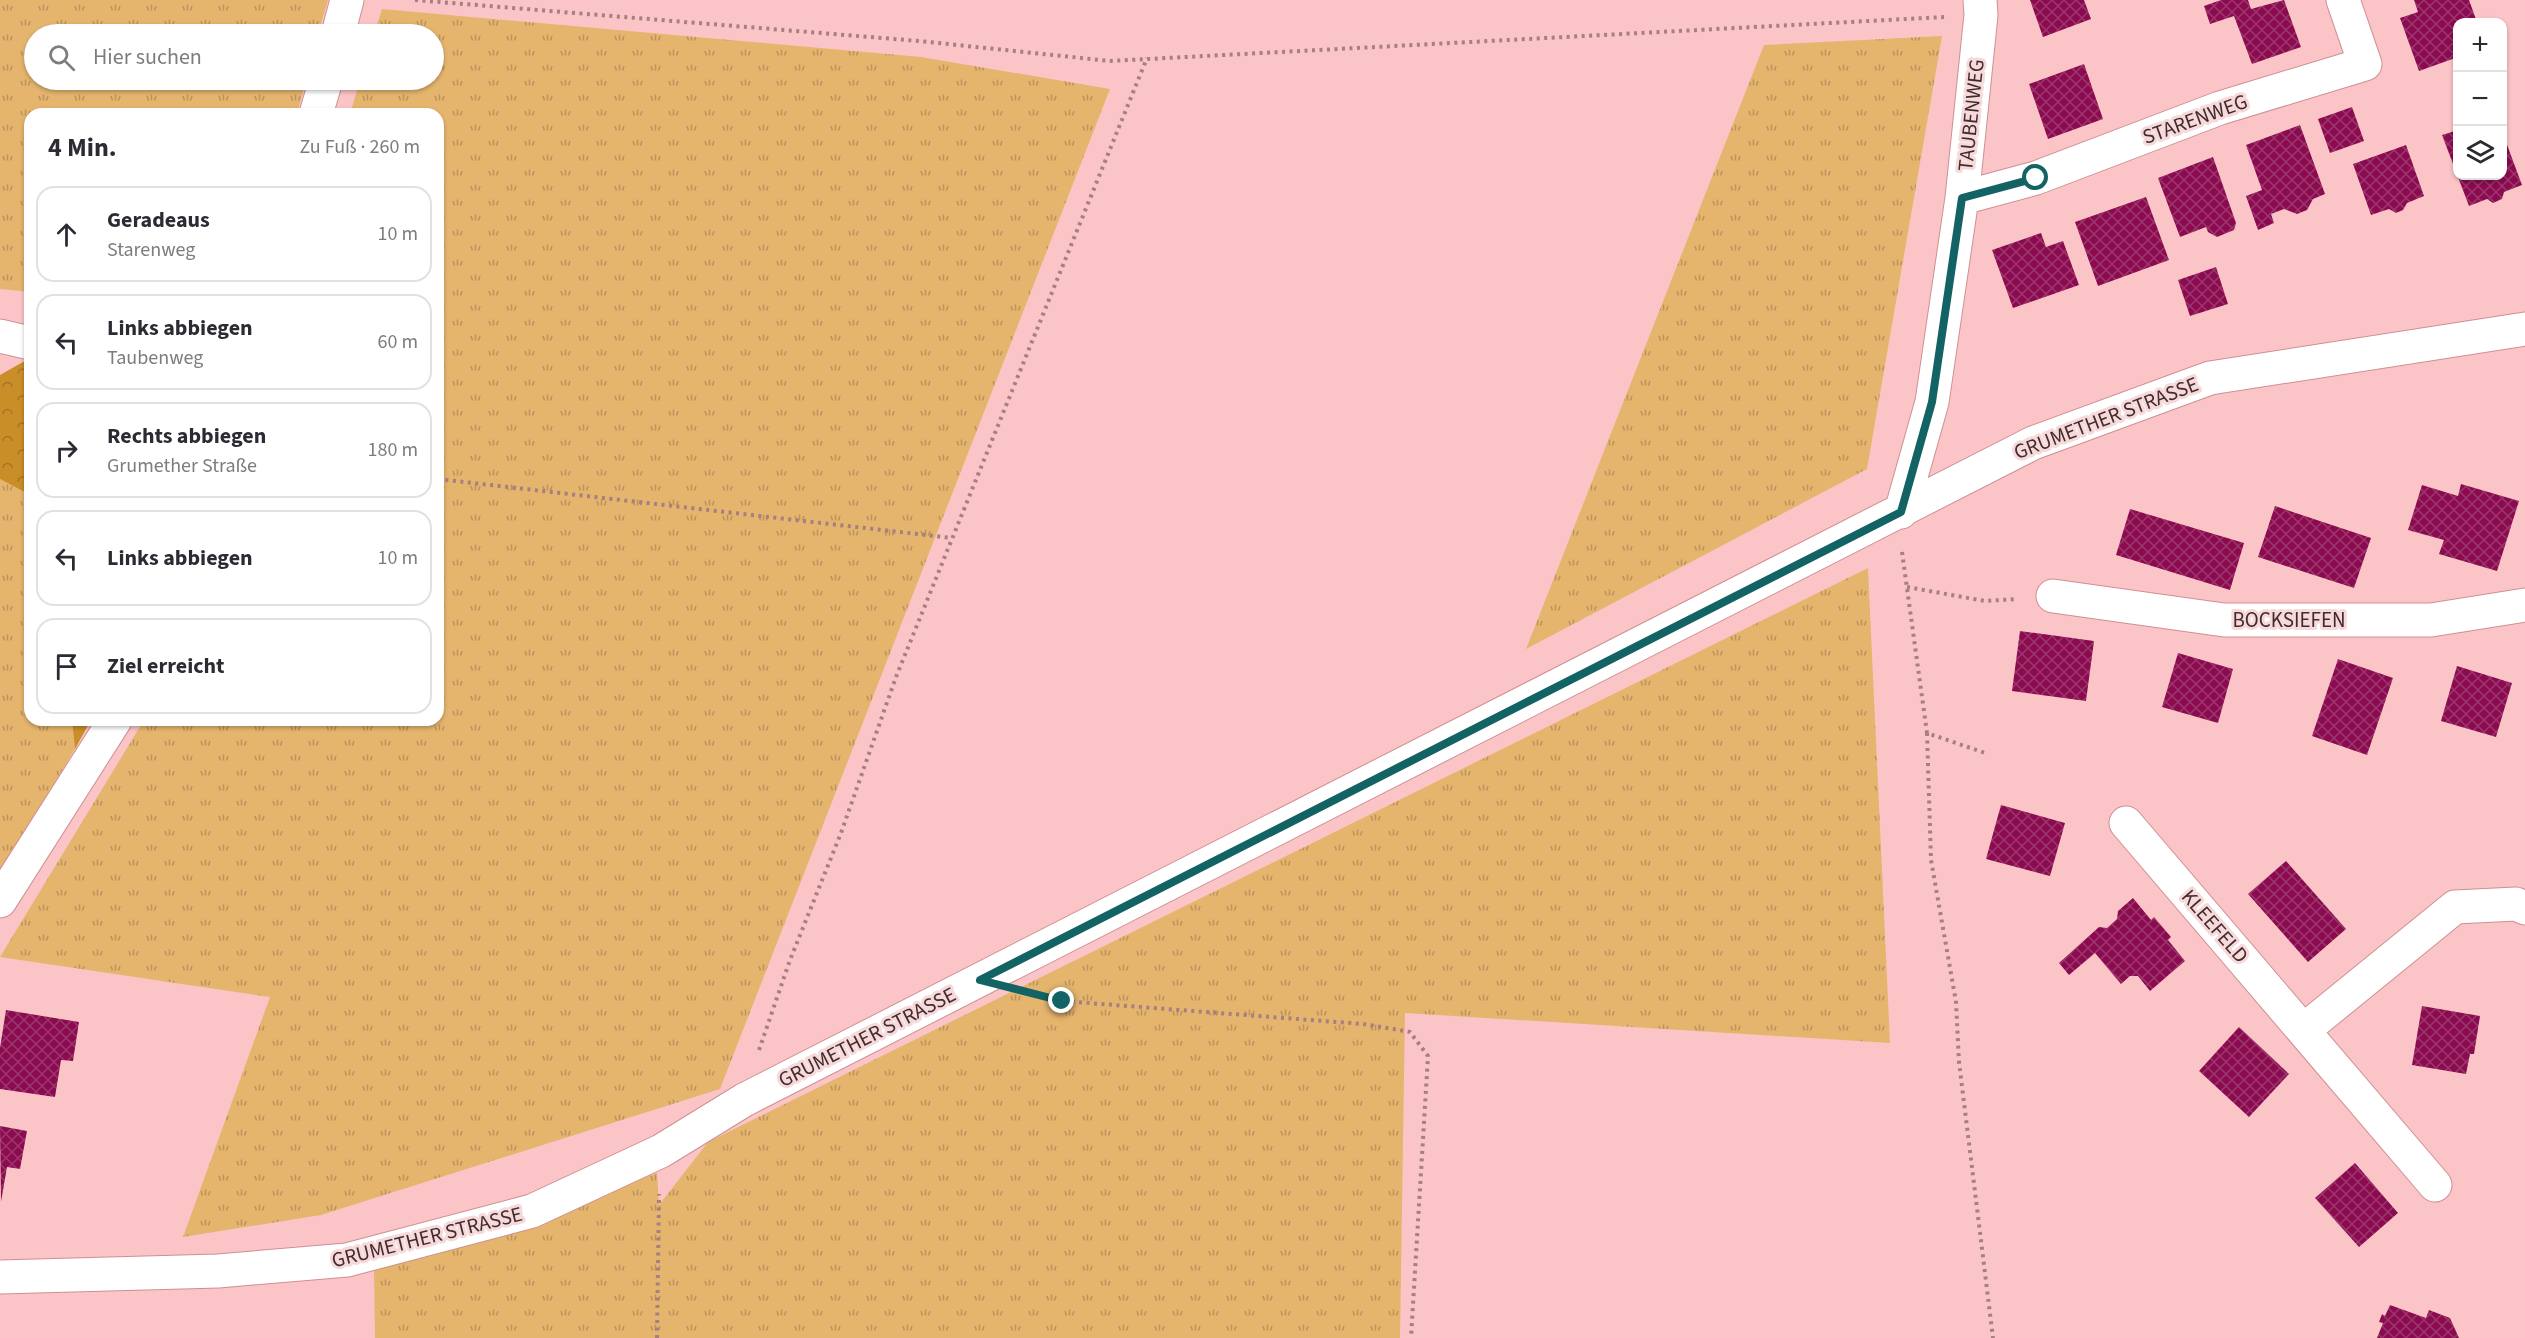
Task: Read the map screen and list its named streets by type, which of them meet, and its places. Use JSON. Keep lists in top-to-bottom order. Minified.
{"streets":{"street":["TAUBENWEG","STARENWEG","GRUMETHER STRASSE","BOCKSIEFEN","KLEEFELD"]},"crossings":[["TAUBENWEG","STARENWEG"],["TAUBENWEG","GRUMETHER STRASSE"]],"page":{"map_buttons":["+","−"],"search":"Hier suchen","heading":["4 Min.","Zu Fuß · 260 m"],"list":[["Geradeaus","Starenweg","10 m"],["Links abbiegen","Taubenweg","60 m"],["Rechts abbiegen","Grumether Straße","180 m"],["Links abbiegen","10 m"],"Ziel erreicht"]}}
